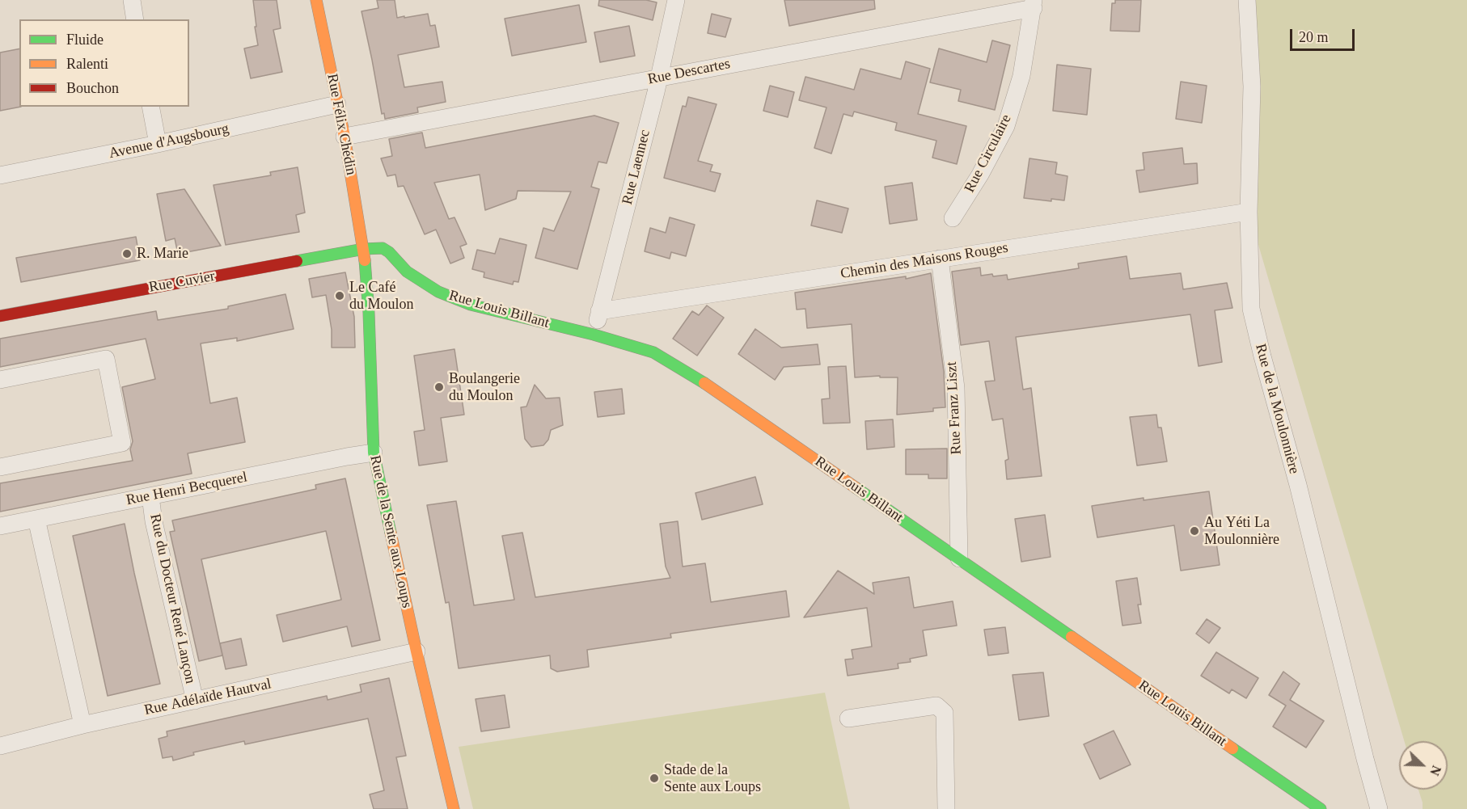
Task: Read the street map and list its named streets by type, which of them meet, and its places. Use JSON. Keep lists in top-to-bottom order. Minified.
{"streets":{"street":["Rue Descartes","Rue Félix Chédin","Avenue d'Augsbourg","Rue Circulaire","Rue Laennec","Chemin des Maisons Rouges","Rue Cuvier","Rue Louis Billant","Rue Franz Liszt","Rue de la Moulonnière","Rue Henri Becquerel","Rue de la Sente aux Loups","Rue du Docteur René Lançon","Rue Adélaïde Hautval"]},"crossings":[["Rue Descartes","Rue Félix Chédin"],["Rue Descartes","Rue Circulaire"],["Rue Descartes","Rue Laennec"],["Rue Félix Chédin","Avenue d'Augsbourg"],["Rue Félix Chédin","Rue Cuvier"],["Rue Félix Chédin","Rue Louis Billant"],["Rue Félix Chédin","Rue de la Sente aux Loups"],["Rue Laennec","Chemin des Maisons Rouges"],["Rue Laennec","Rue Louis Billant"],["Chemin des Maisons Rouges","Rue Franz Liszt"],["Chemin des Maisons Rouges","Rue de la Moulonnière"],["Rue Cuvier","Rue Louis Billant"],["Rue Cuvier","Rue de la Sente aux Loups"],["Rue Louis Billant","Rue Franz Liszt"],["Rue Louis Billant","Rue de la Sente aux Loups"],["Rue Henri Becquerel","Rue de la Sente aux Loups"],["Rue Henri Becquerel","Rue du Docteur René Lançon"],["Rue de la Sente aux Loups","Rue Adélaïde Hautval"],["Rue du Docteur René Lançon","Rue Adélaïde Hautval"]],"places":["R. Marie","Le Café du Moulon","Boulangerie du Moulon","Au Yéti La Moulonnière","Stade de la Sente aux Loups"],"legend":["Fluide","Ralenti","Bouchon"],"scale_bar":"20 m","north":"bottom right"}
